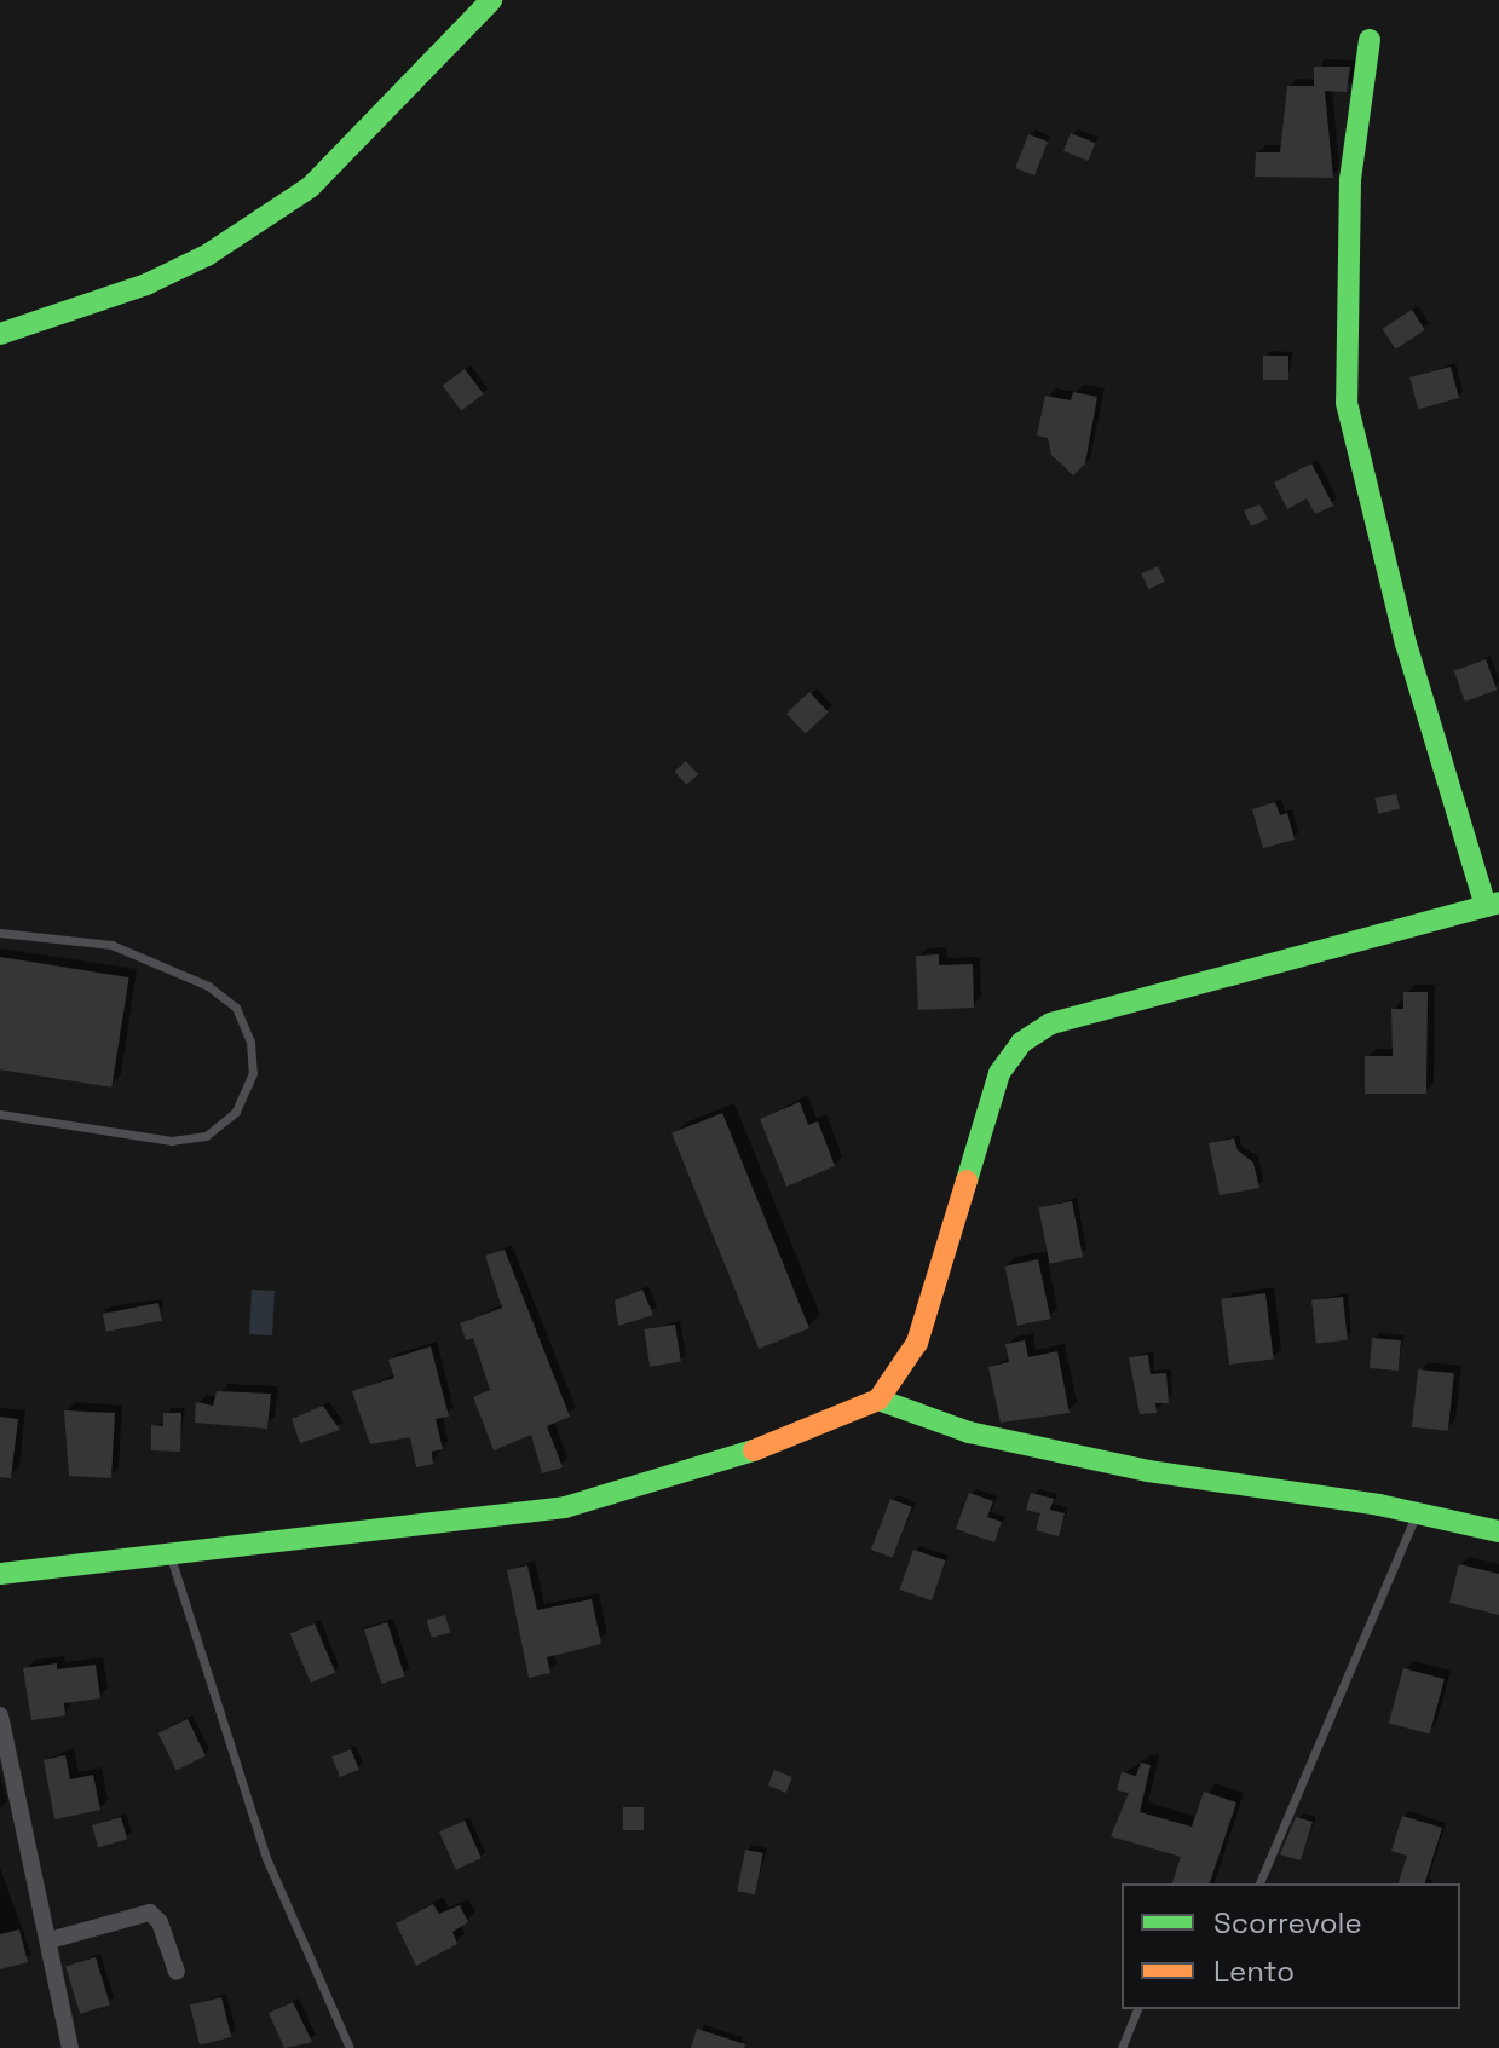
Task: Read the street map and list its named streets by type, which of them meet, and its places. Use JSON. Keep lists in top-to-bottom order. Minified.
{"legend":["Scorrevole","Lento"]}
